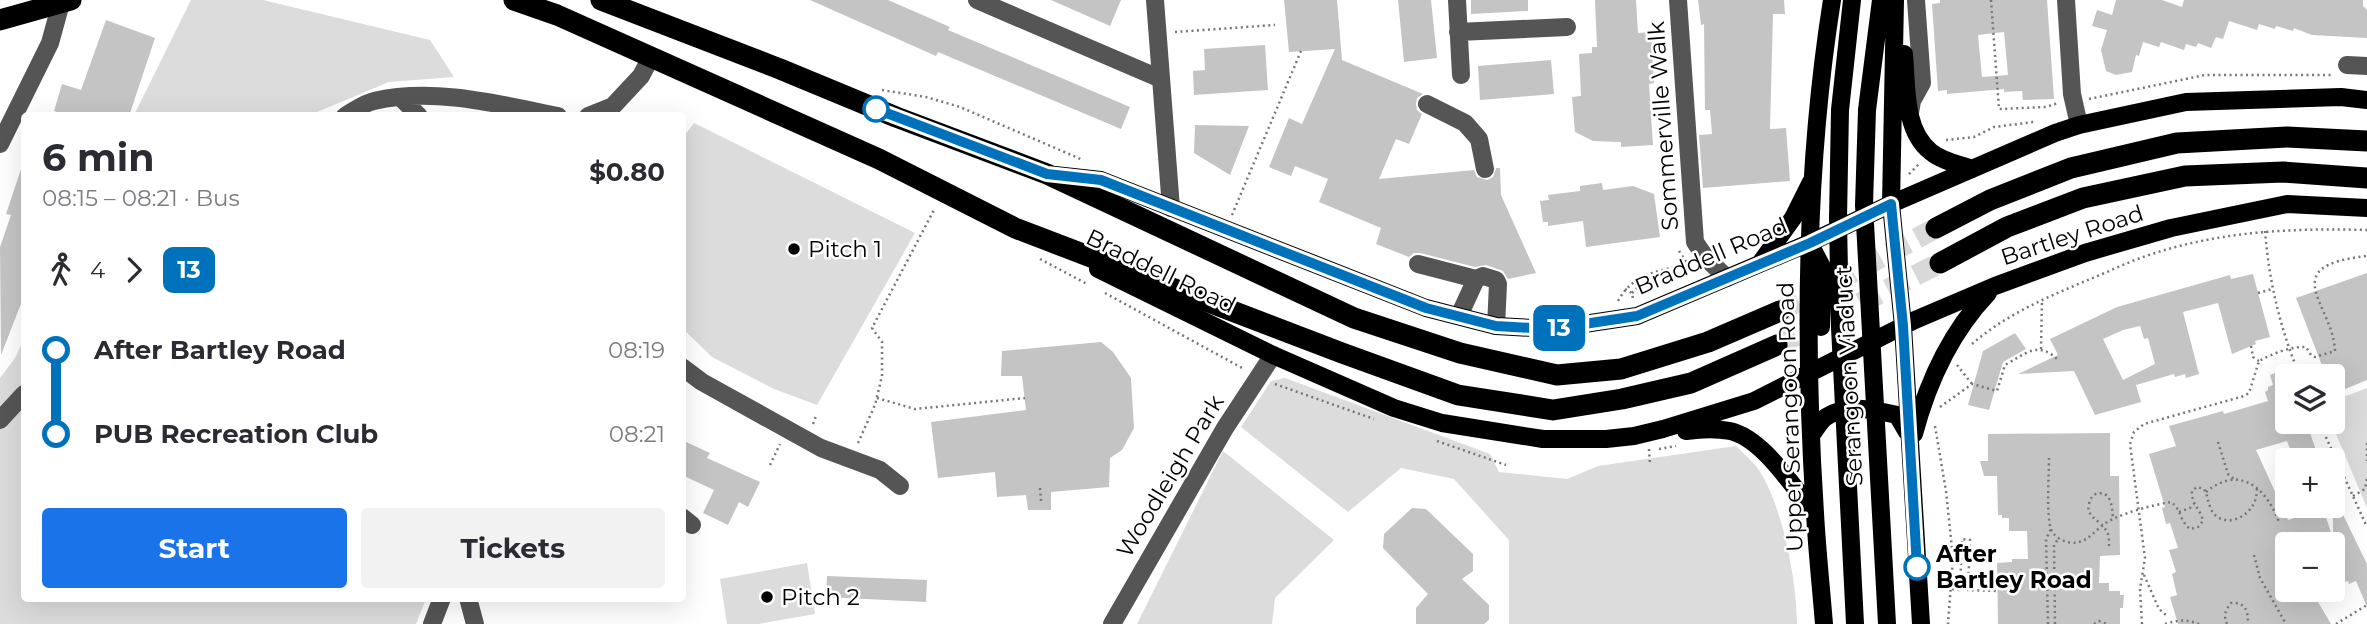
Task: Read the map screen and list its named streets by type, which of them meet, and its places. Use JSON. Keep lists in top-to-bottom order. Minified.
{"streets":{"highway":["Braddell Road"],"main road":["Bartley Road","Serangoon Viaduct","Upper Serangoon Road"],"street":["Sommerville Walk","Woodleigh Park"]},"crossings":[["Sommerville Walk","Braddell Road"],["Bartley Road","Braddell Road"],["Bartley Road","Upper Serangoon Road"],["Braddell Road","Upper Serangoon Road"],["Braddell Road","Woodleigh Park"]],"places":["Pitch 1","After Bartley Road","Pitch 2"],"lines":["bus line 13"],"page":{"on_map":"13","heading":["6 min","08:15 – 08:21 · Bus","$0.80"],"legs":["4","13"],"list":[{"name":"After Bartley Road","value":"08:19"},{"name":"PUB Recreation Club","value":"08:21"}],"map_buttons":["+","−"],"buttons":["Start","Tickets"]}}
